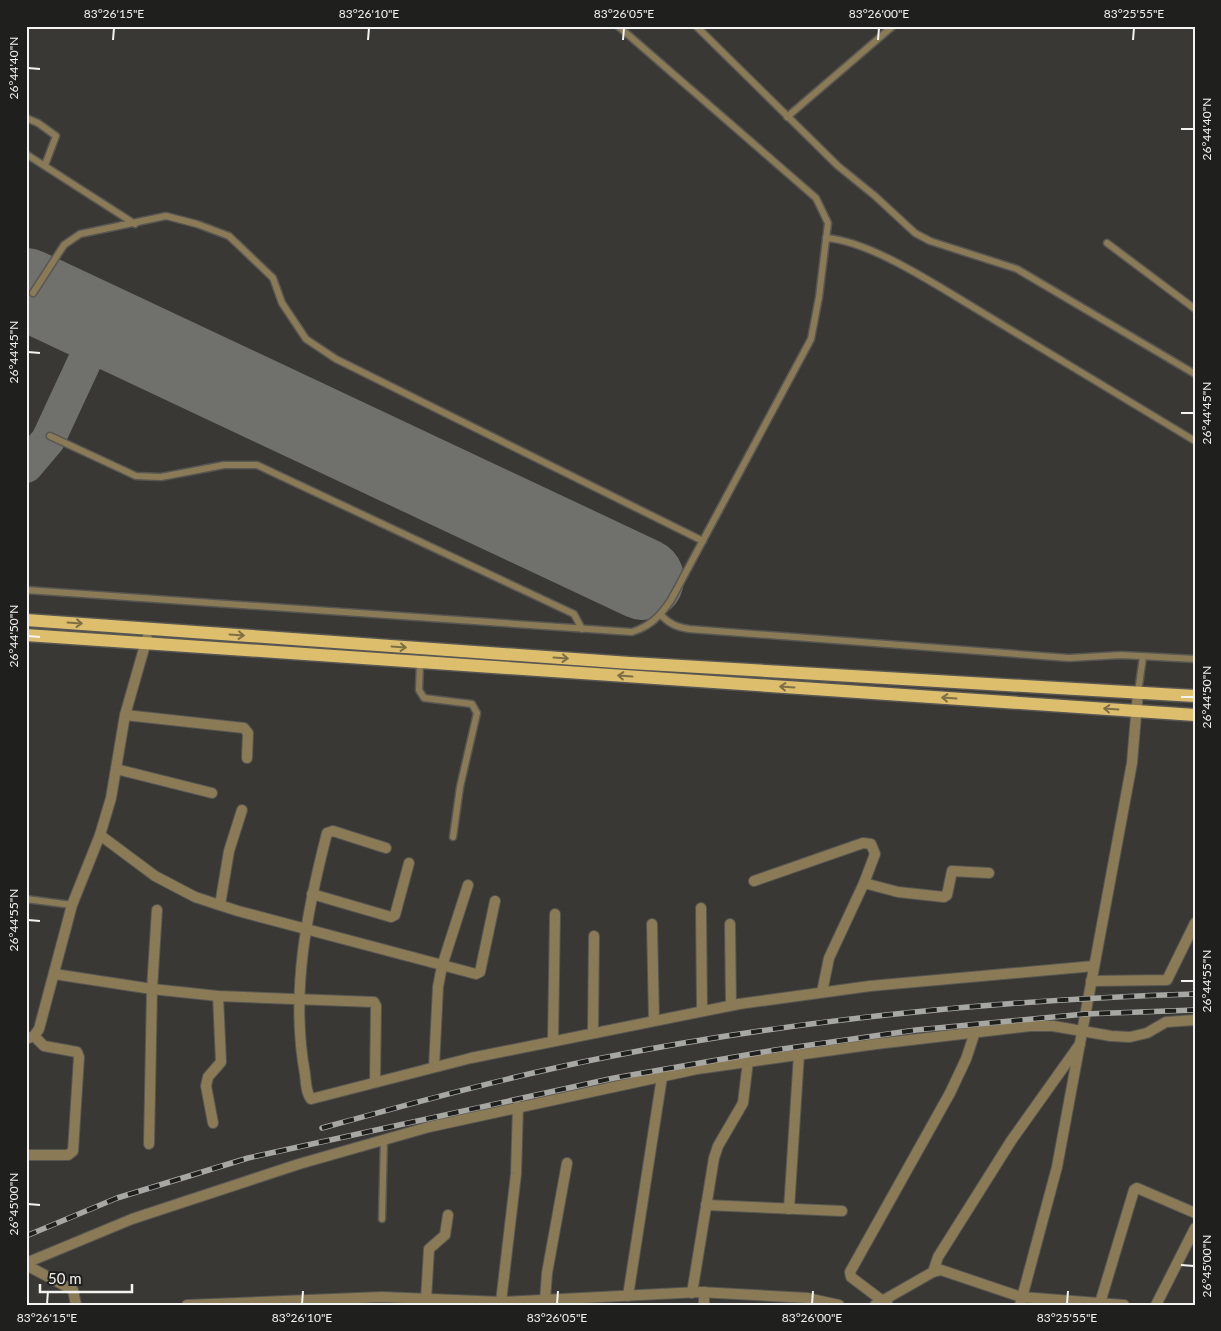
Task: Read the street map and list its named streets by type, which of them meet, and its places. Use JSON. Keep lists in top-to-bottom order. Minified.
{"scale_bar":"50 m","coordinates":["83°26'15\"E","83°26'10\"E","83°26'05\"E","83°26'00\"E","83°25'55\"E","26°44'40\"N","26°44'45\"N","26°44'50\"N","26°44'55\"N","26°45'00\"N"]}
